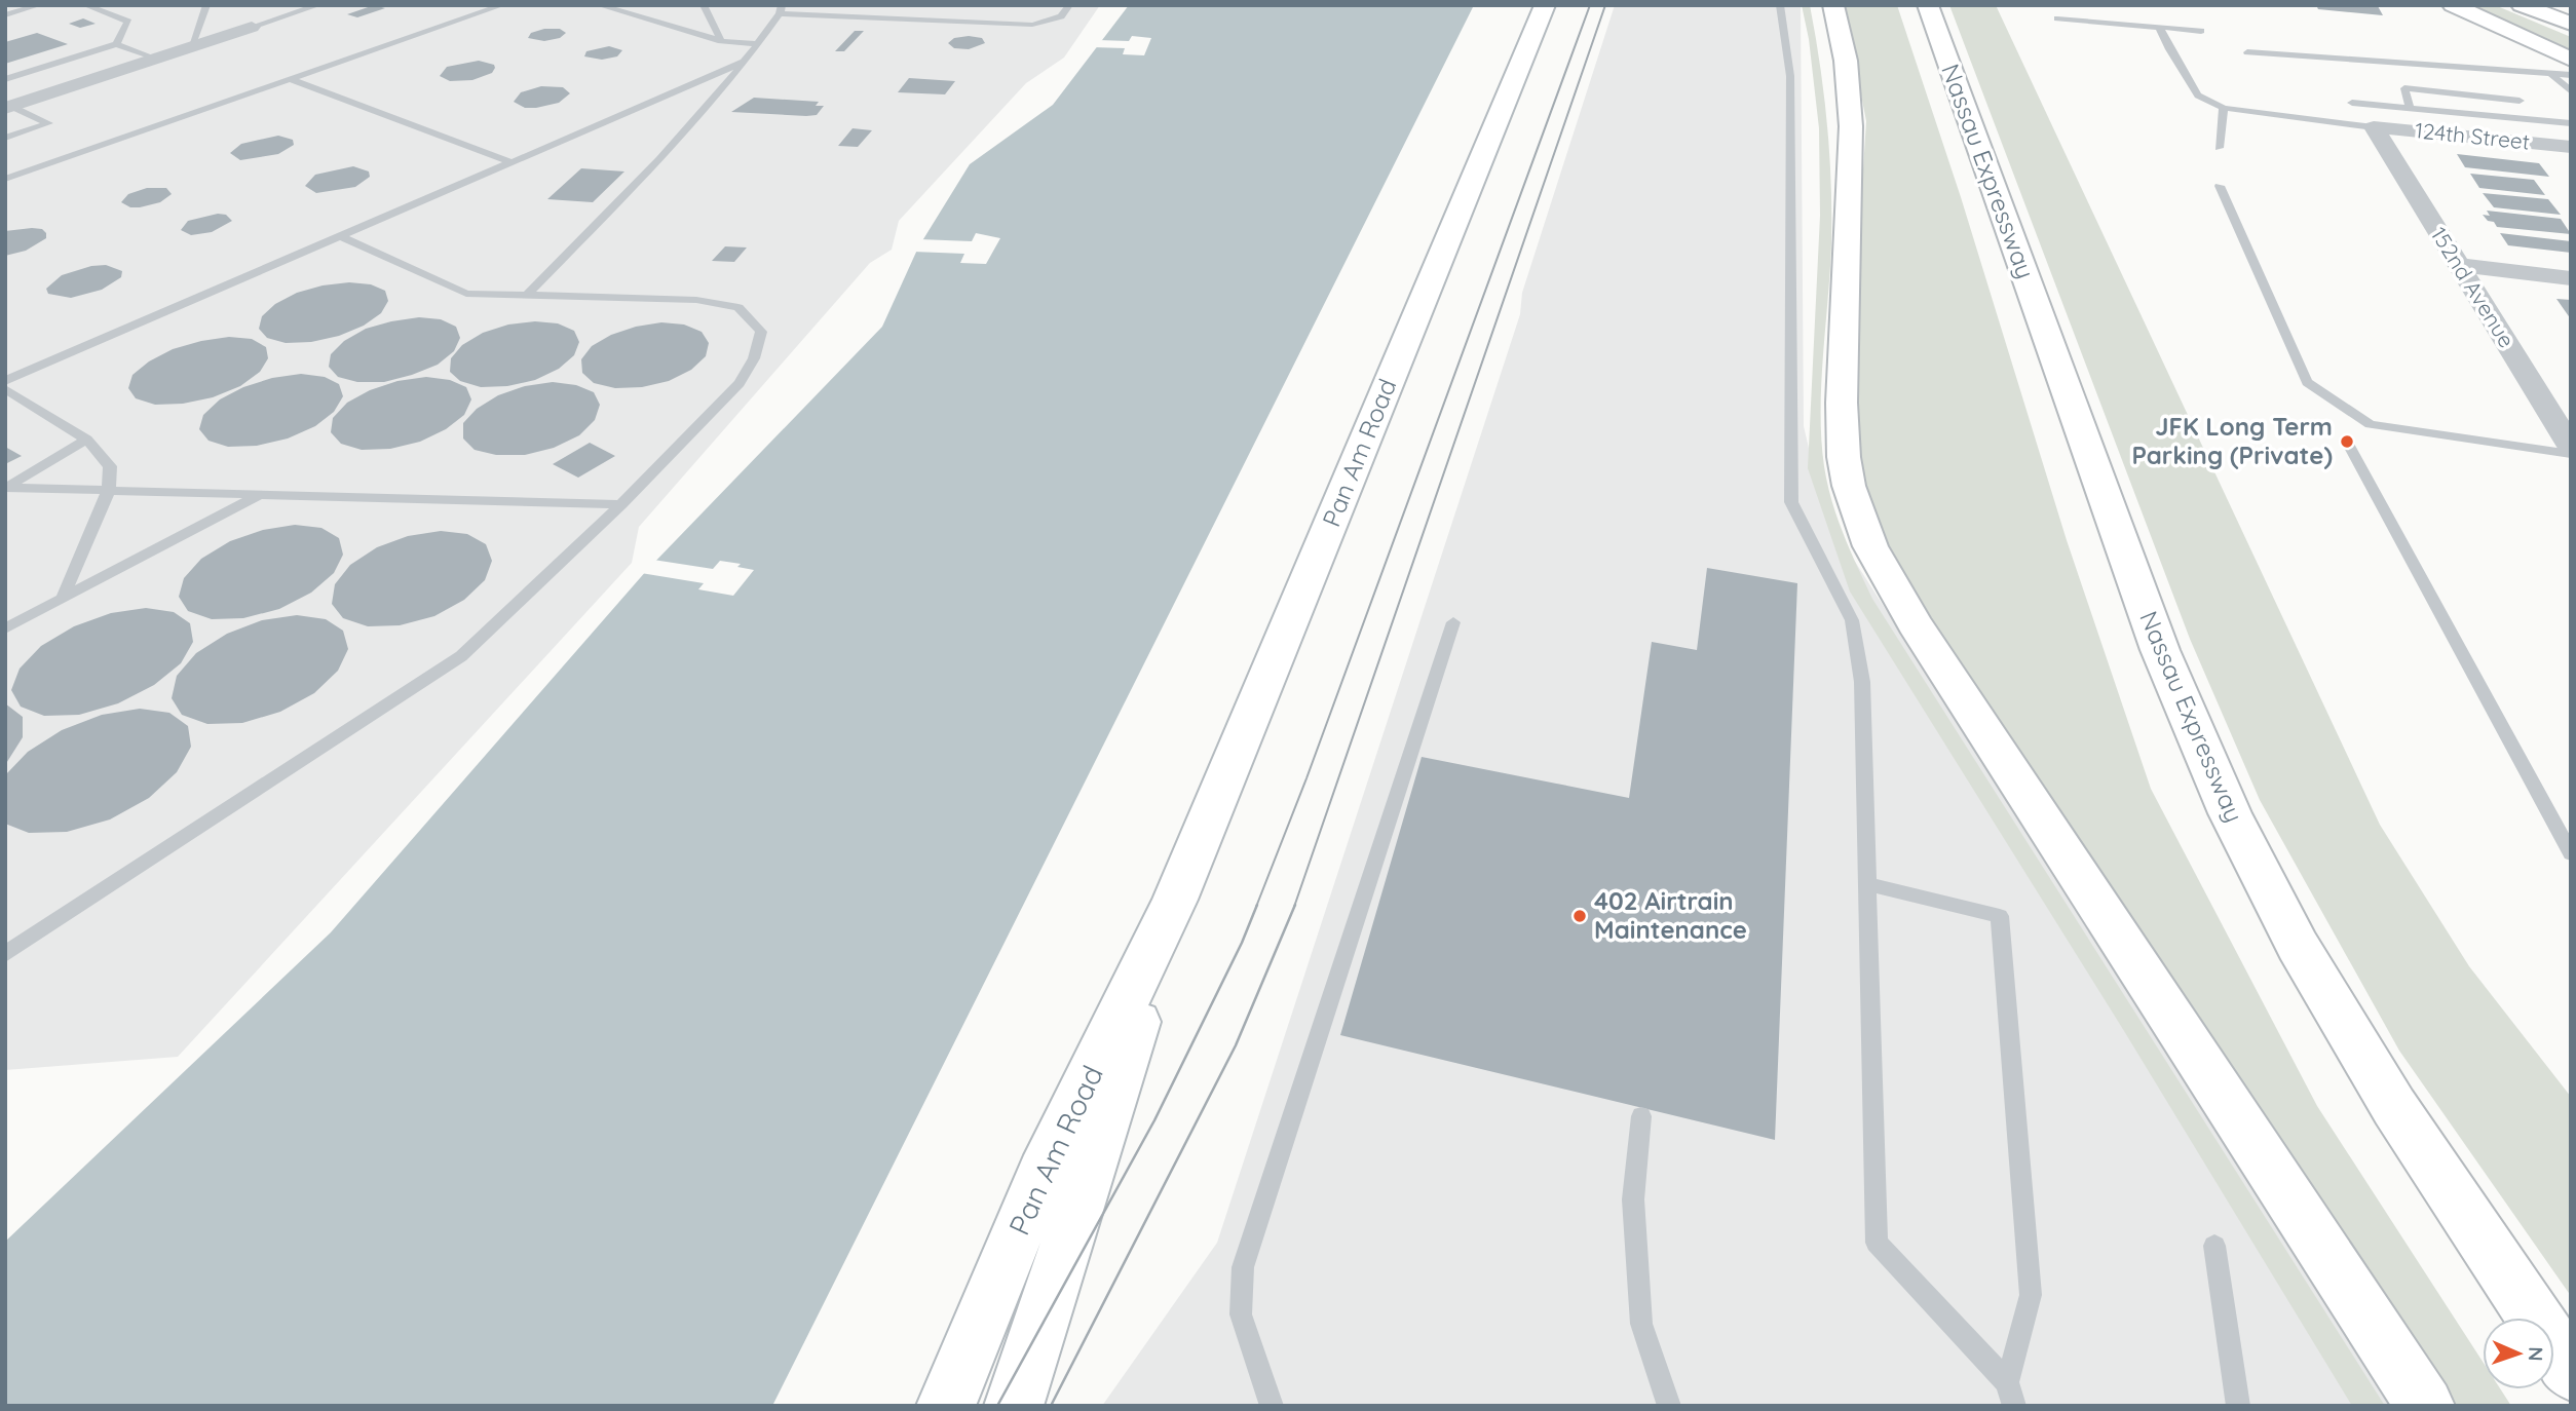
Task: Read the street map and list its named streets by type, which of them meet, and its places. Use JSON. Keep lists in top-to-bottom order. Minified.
{"streets":{"main road":["Nassau Expressway","Pan Am Road"],"street":["124th Street","152nd Avenue"]},"crossings":[["124th Street","152nd Avenue"]],"places":["JFK Long Term Parking (Private)","402 Airtrain Maintenance"],"north":"right"}
